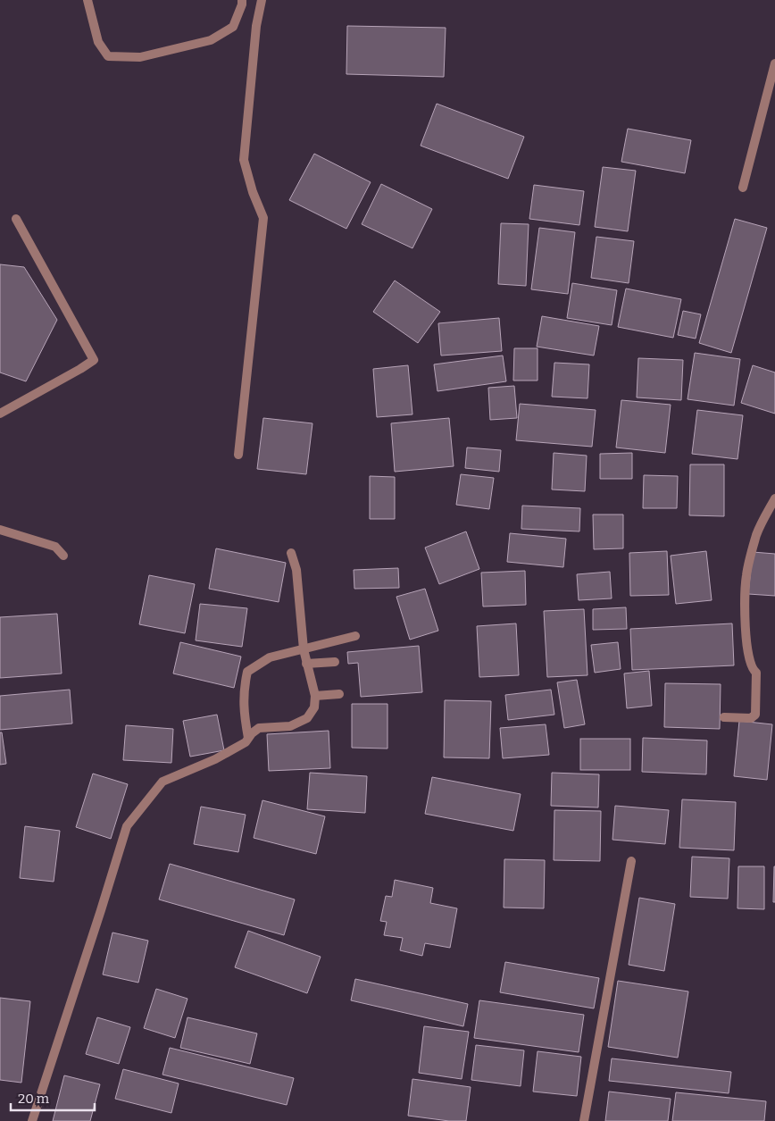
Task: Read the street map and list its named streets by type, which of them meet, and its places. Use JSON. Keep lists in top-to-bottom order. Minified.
{"scale_bar":"20 m"}
